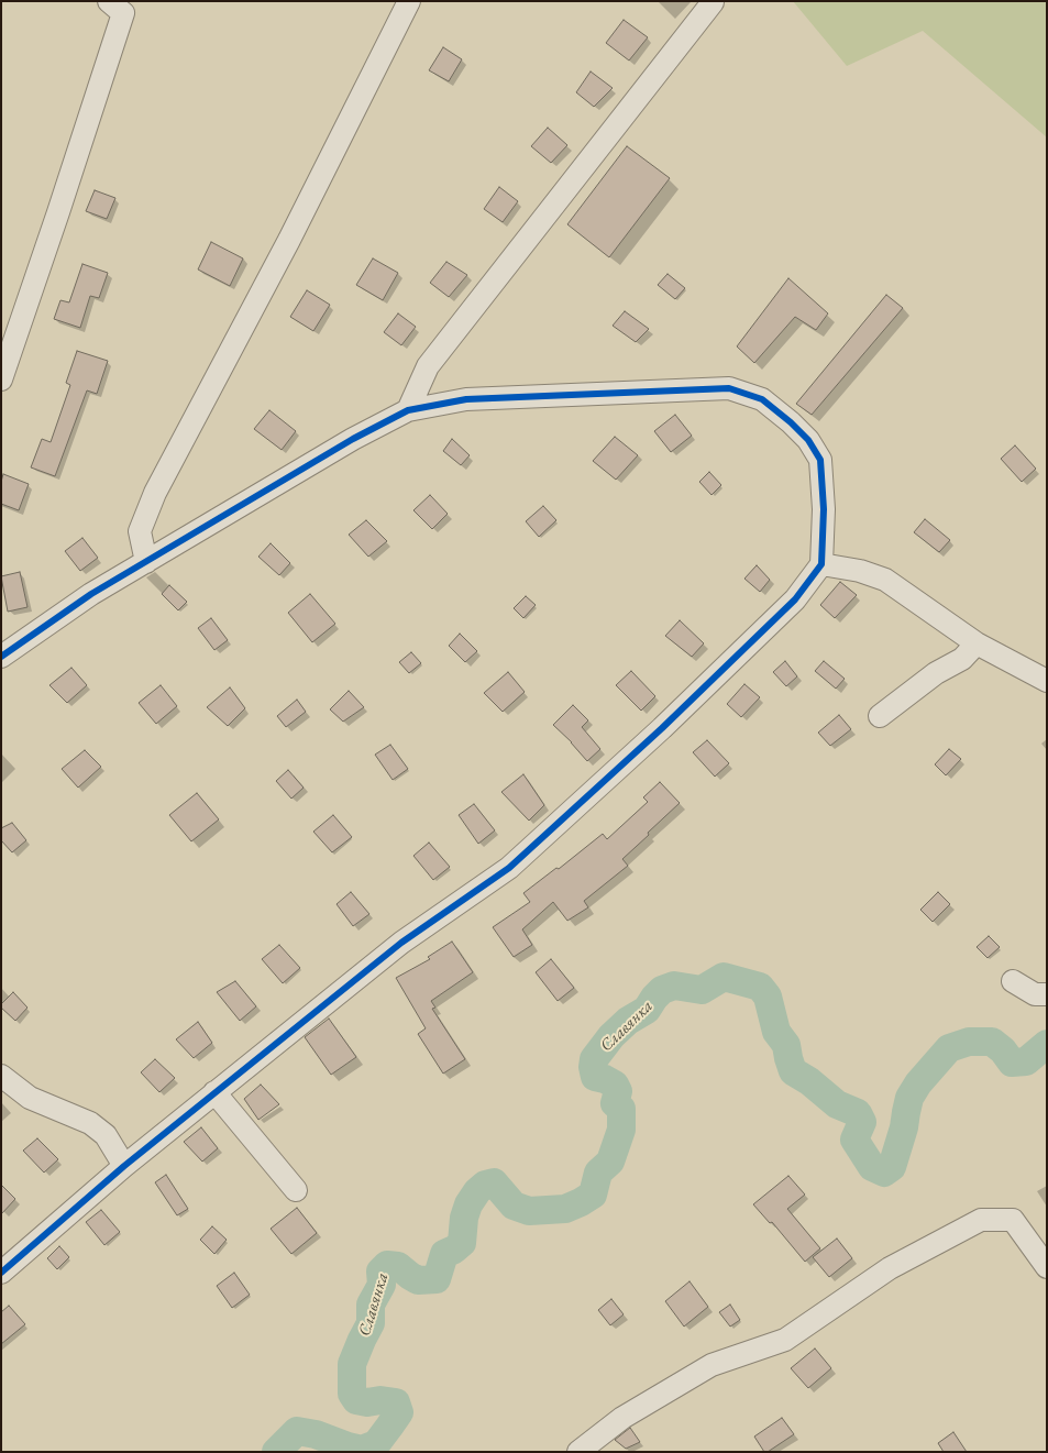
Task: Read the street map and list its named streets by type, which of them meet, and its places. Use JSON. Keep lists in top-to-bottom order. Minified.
{"water":["Славянка"]}
